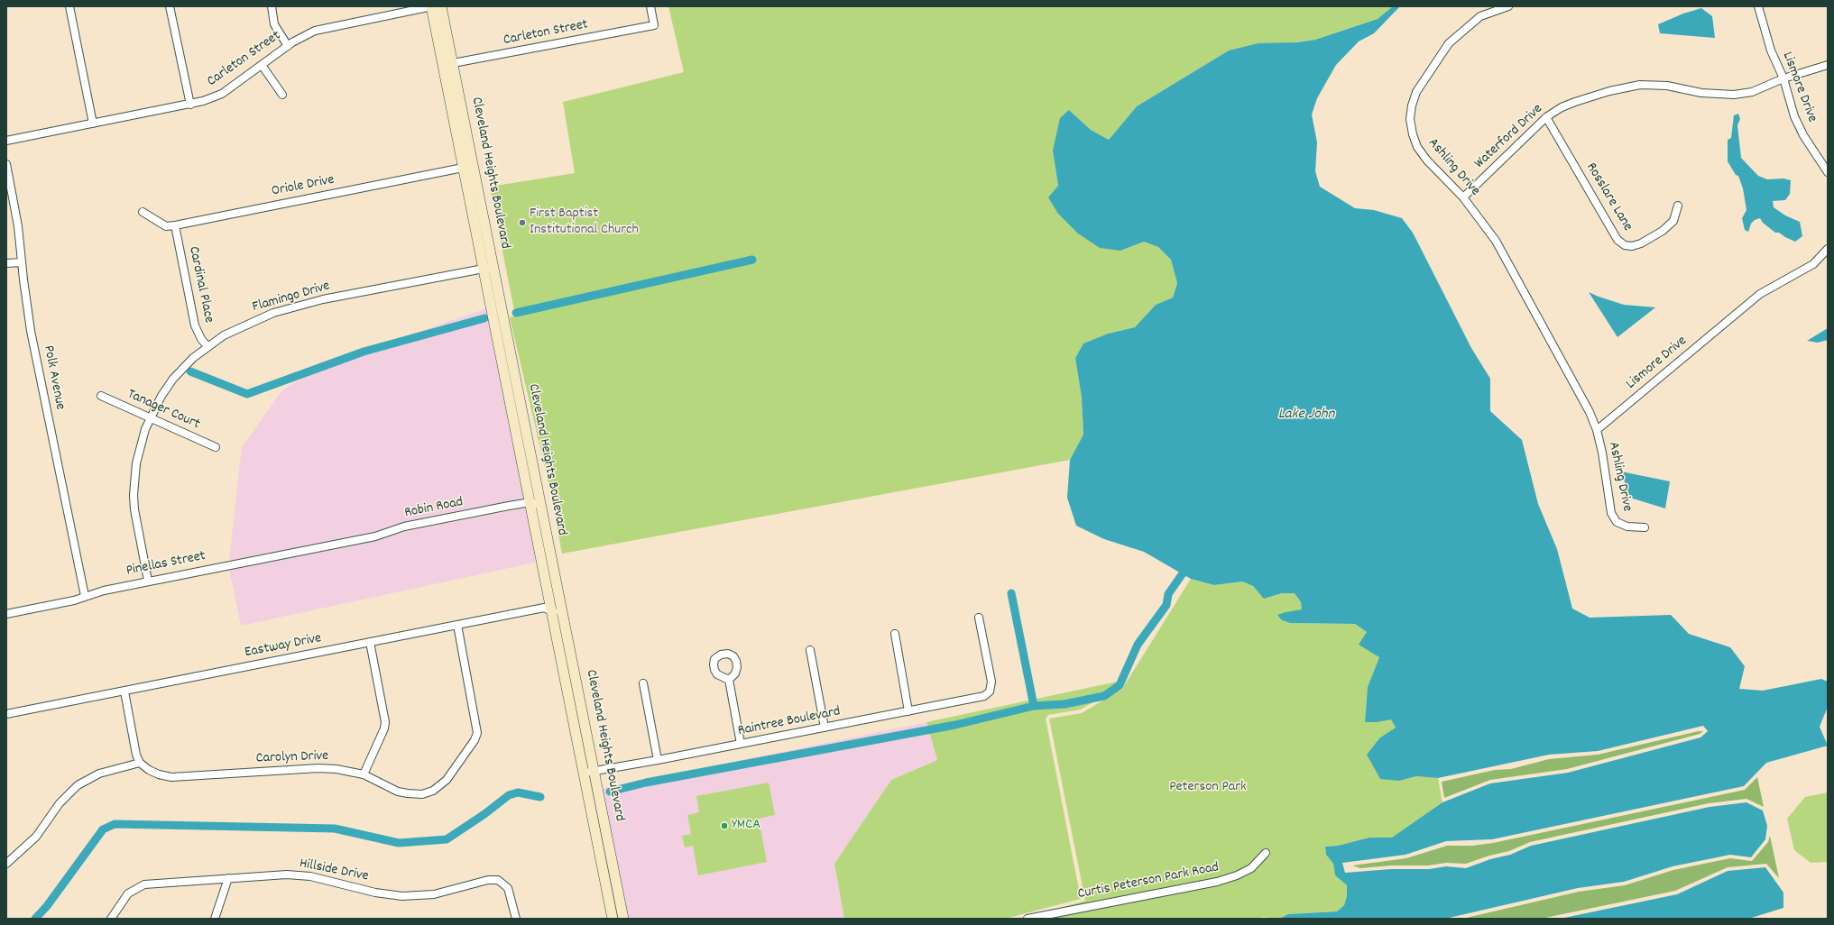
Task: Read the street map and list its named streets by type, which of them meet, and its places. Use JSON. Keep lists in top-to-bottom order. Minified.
{"streets":{"street":["Carleton Street","Lismore Drive","Waterford Drive","Ashling Drive","Cleveland Heights Boulevard","Oriole Drive","Rosslare Lane","Cardinal Place","Flamingo Drive","Polk Avenue","Tanager Court","Robin Road","Pinellas Street","Eastway Drive","Raintree Boulevard","Carolyn Drive","Hillside Drive","Curtis Peterson Park Road"]},"crossings":[["Carleton Street","Cleveland Heights Boulevard"],["Lismore Drive","Waterford Drive"],["Lismore Drive","Ashling Drive"],["Waterford Drive","Ashling Drive"],["Waterford Drive","Rosslare Lane"],["Cleveland Heights Boulevard","Oriole Drive"],["Cleveland Heights Boulevard","Flamingo Drive"],["Cleveland Heights Boulevard","Robin Road"],["Cleveland Heights Boulevard","Eastway Drive"],["Cleveland Heights Boulevard","Raintree Boulevard"],["Oriole Drive","Cardinal Place"],["Cardinal Place","Flamingo Drive"],["Flamingo Drive","Tanager Court"],["Flamingo Drive","Pinellas Street"],["Polk Avenue","Pinellas Street"],["Robin Road","Pinellas Street"],["Eastway Drive","Carolyn Drive"]],"water":["Lake John"],"parks":["Peterson Park"],"places":["First Baptist Institutional Church","YMCA"]}
